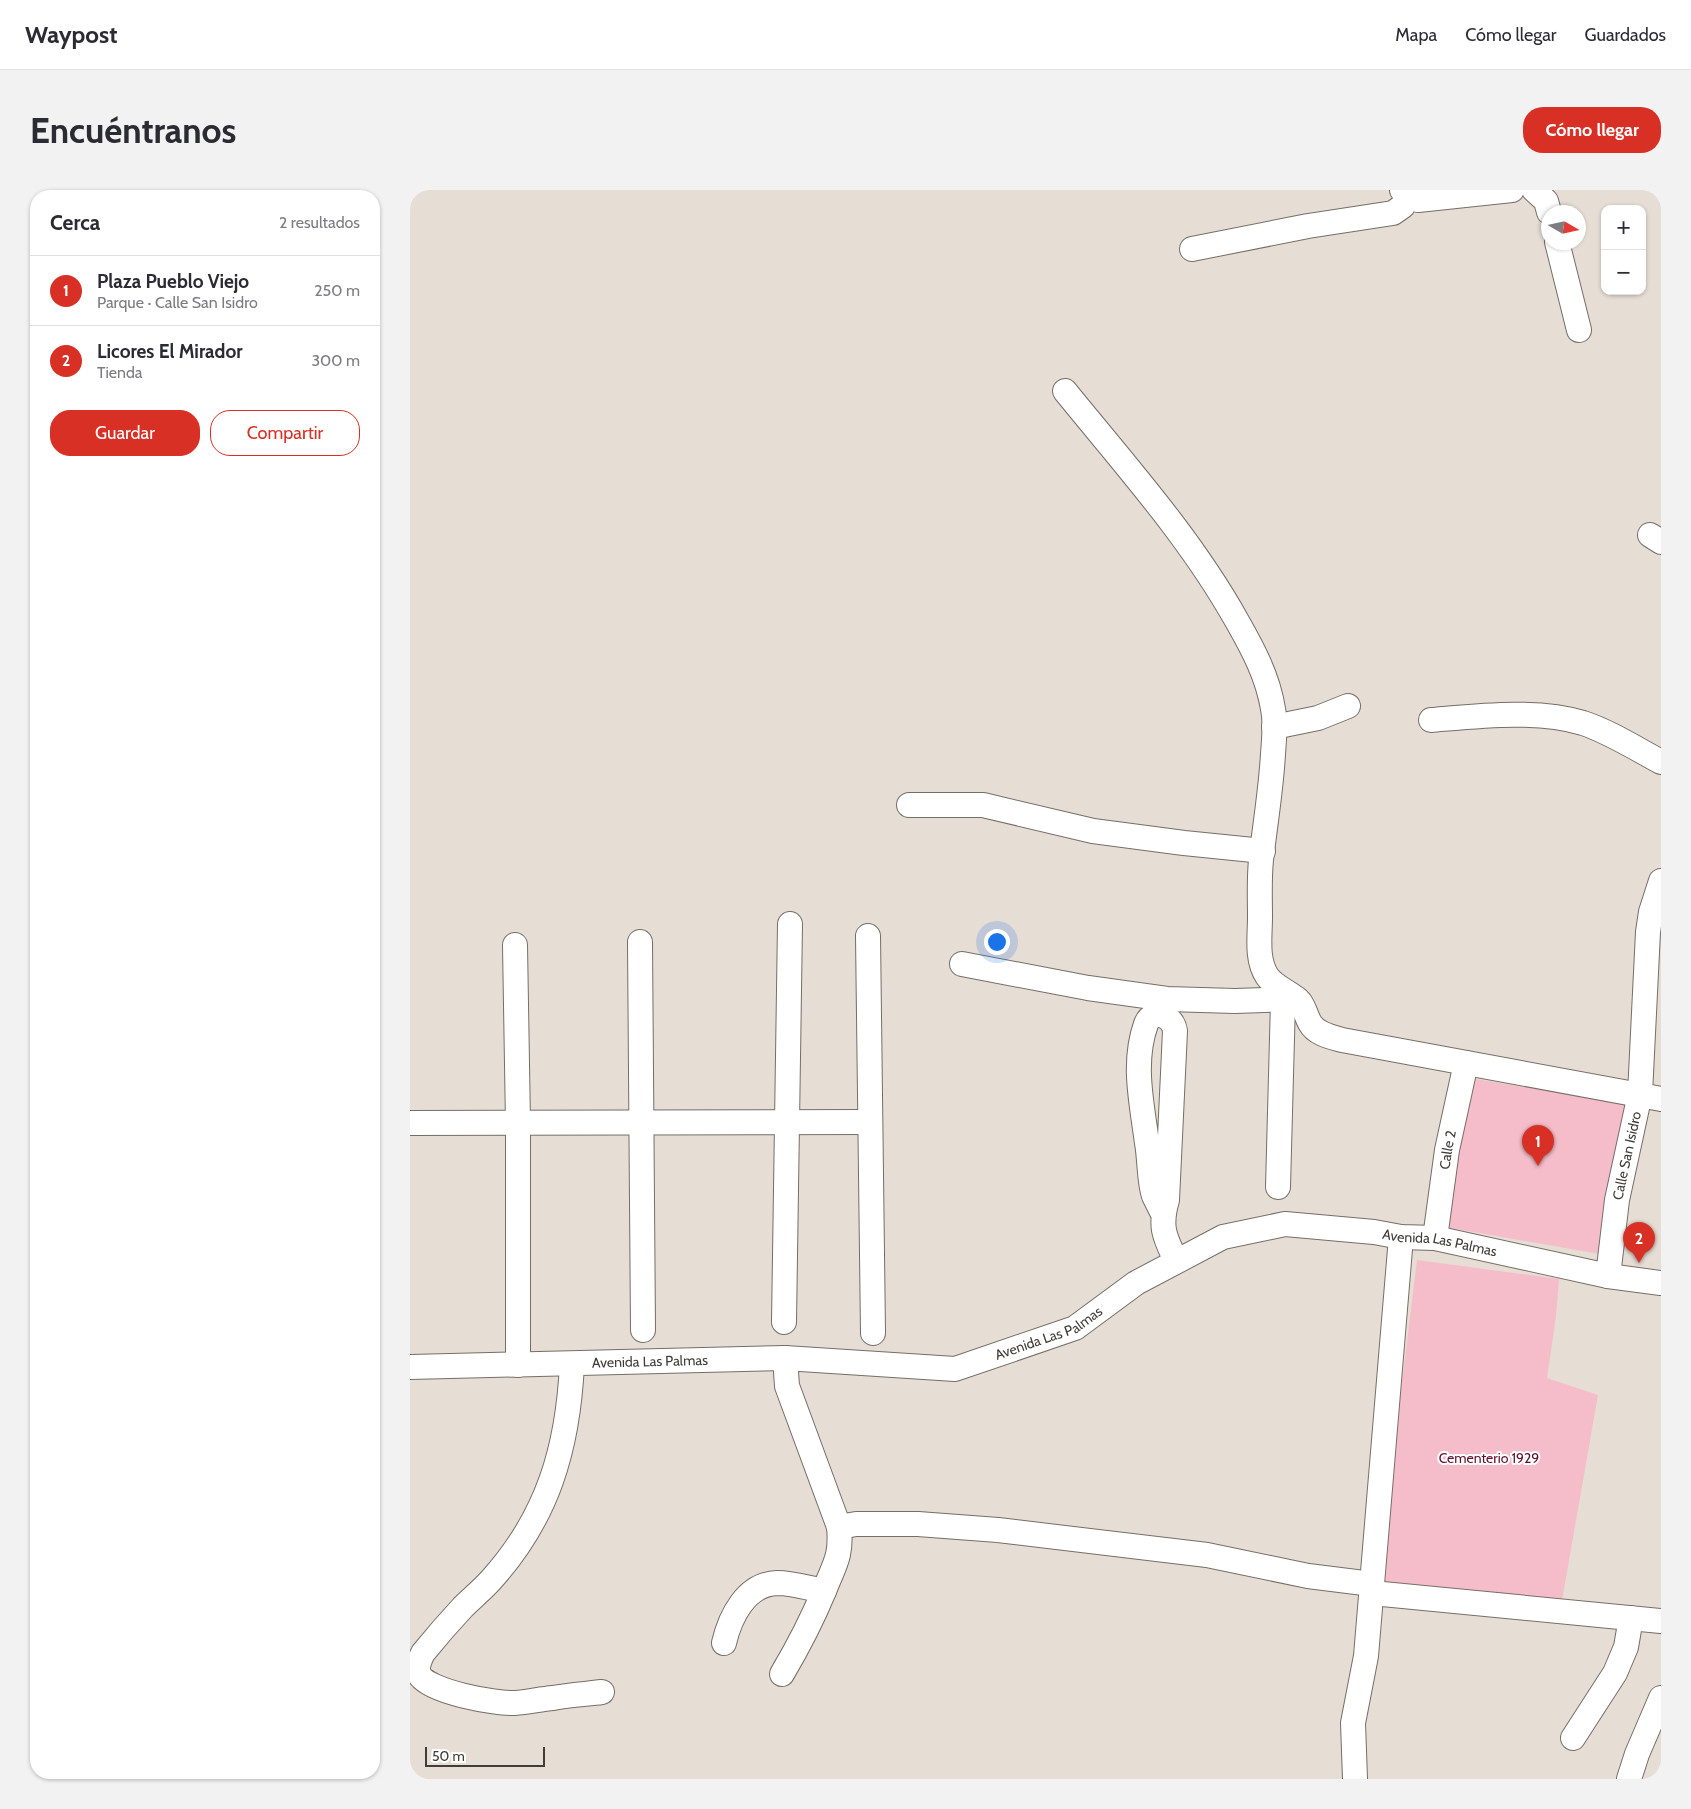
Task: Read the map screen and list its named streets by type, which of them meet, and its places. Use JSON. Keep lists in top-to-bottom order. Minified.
{"streets":{"street":["Calle 2","Calle San Isidro","Avenida Las Palmas"]},"crossings":[["Calle 2","Avenida Las Palmas"],["Calle San Isidro","Avenida Las Palmas"]],"parks":["Cementerio 1929"],"scale_bar":"50 m","north":"right","page":{"header":"Waypost","nav":["Mapa","Cómo llegar","Guardados"],"buttons":["Cómo llegar",["Guardar","Compartir"]],"title":"Encuéntranos","heading":["Cerca","2 resultados"],"map_buttons":["+","−"],"list":[{"mark":"1","name":"Plaza Pueblo Viejo","note":"Parque · Calle San Isidro","value":"250 m"},{"mark":"2","name":"Licores El Mirador","note":"Tienda","value":"300 m"}],"pins":["1","2"],"scale":"50 m"}}
